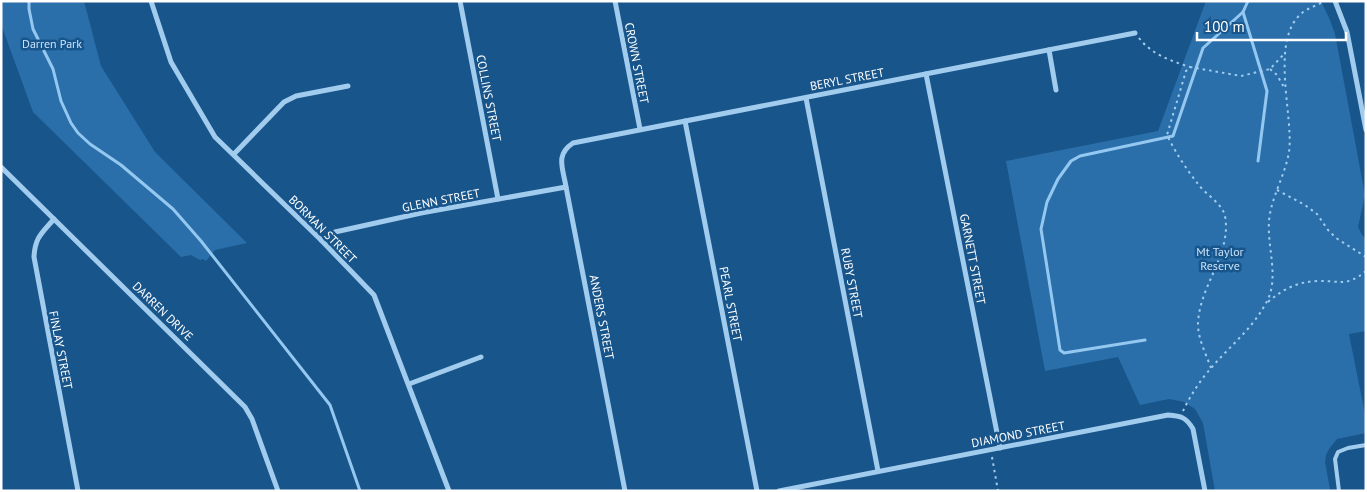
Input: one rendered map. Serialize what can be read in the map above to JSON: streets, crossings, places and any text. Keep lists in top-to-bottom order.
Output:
{
  "streets": {
    "street": [
      "CROWN STREET",
      "BERYL STREET",
      "COLLINS STREET",
      "GLENN STREET",
      "BORMAN STREET",
      "GARNETT STREET",
      "RUBY STREET",
      "PEARL STREET",
      "DARREN DRIVE",
      "ANDERS STREET",
      "FINLAY STREET",
      "DIAMOND STREET"
    ]
  },
  "crossings": [
    ["CROWN STREET", "BERYL STREET"],
    ["BERYL STREET", "GARNETT STREET"],
    ["BERYL STREET", "RUBY STREET"],
    ["BERYL STREET", "PEARL STREET"],
    ["BERYL STREET", "ANDERS STREET"],
    ["COLLINS STREET", "GLENN STREET"],
    ["GLENN STREET", "BORMAN STREET"],
    ["GLENN STREET", "ANDERS STREET"],
    ["GARNETT STREET", "DIAMOND STREET"],
    ["RUBY STREET", "DIAMOND STREET"],
    ["DARREN DRIVE", "FINLAY STREET"]
  ],
  "parks": ["Darren Park", "Mt Taylor Reserve"],
  "scale_bar": "100 m"
}
